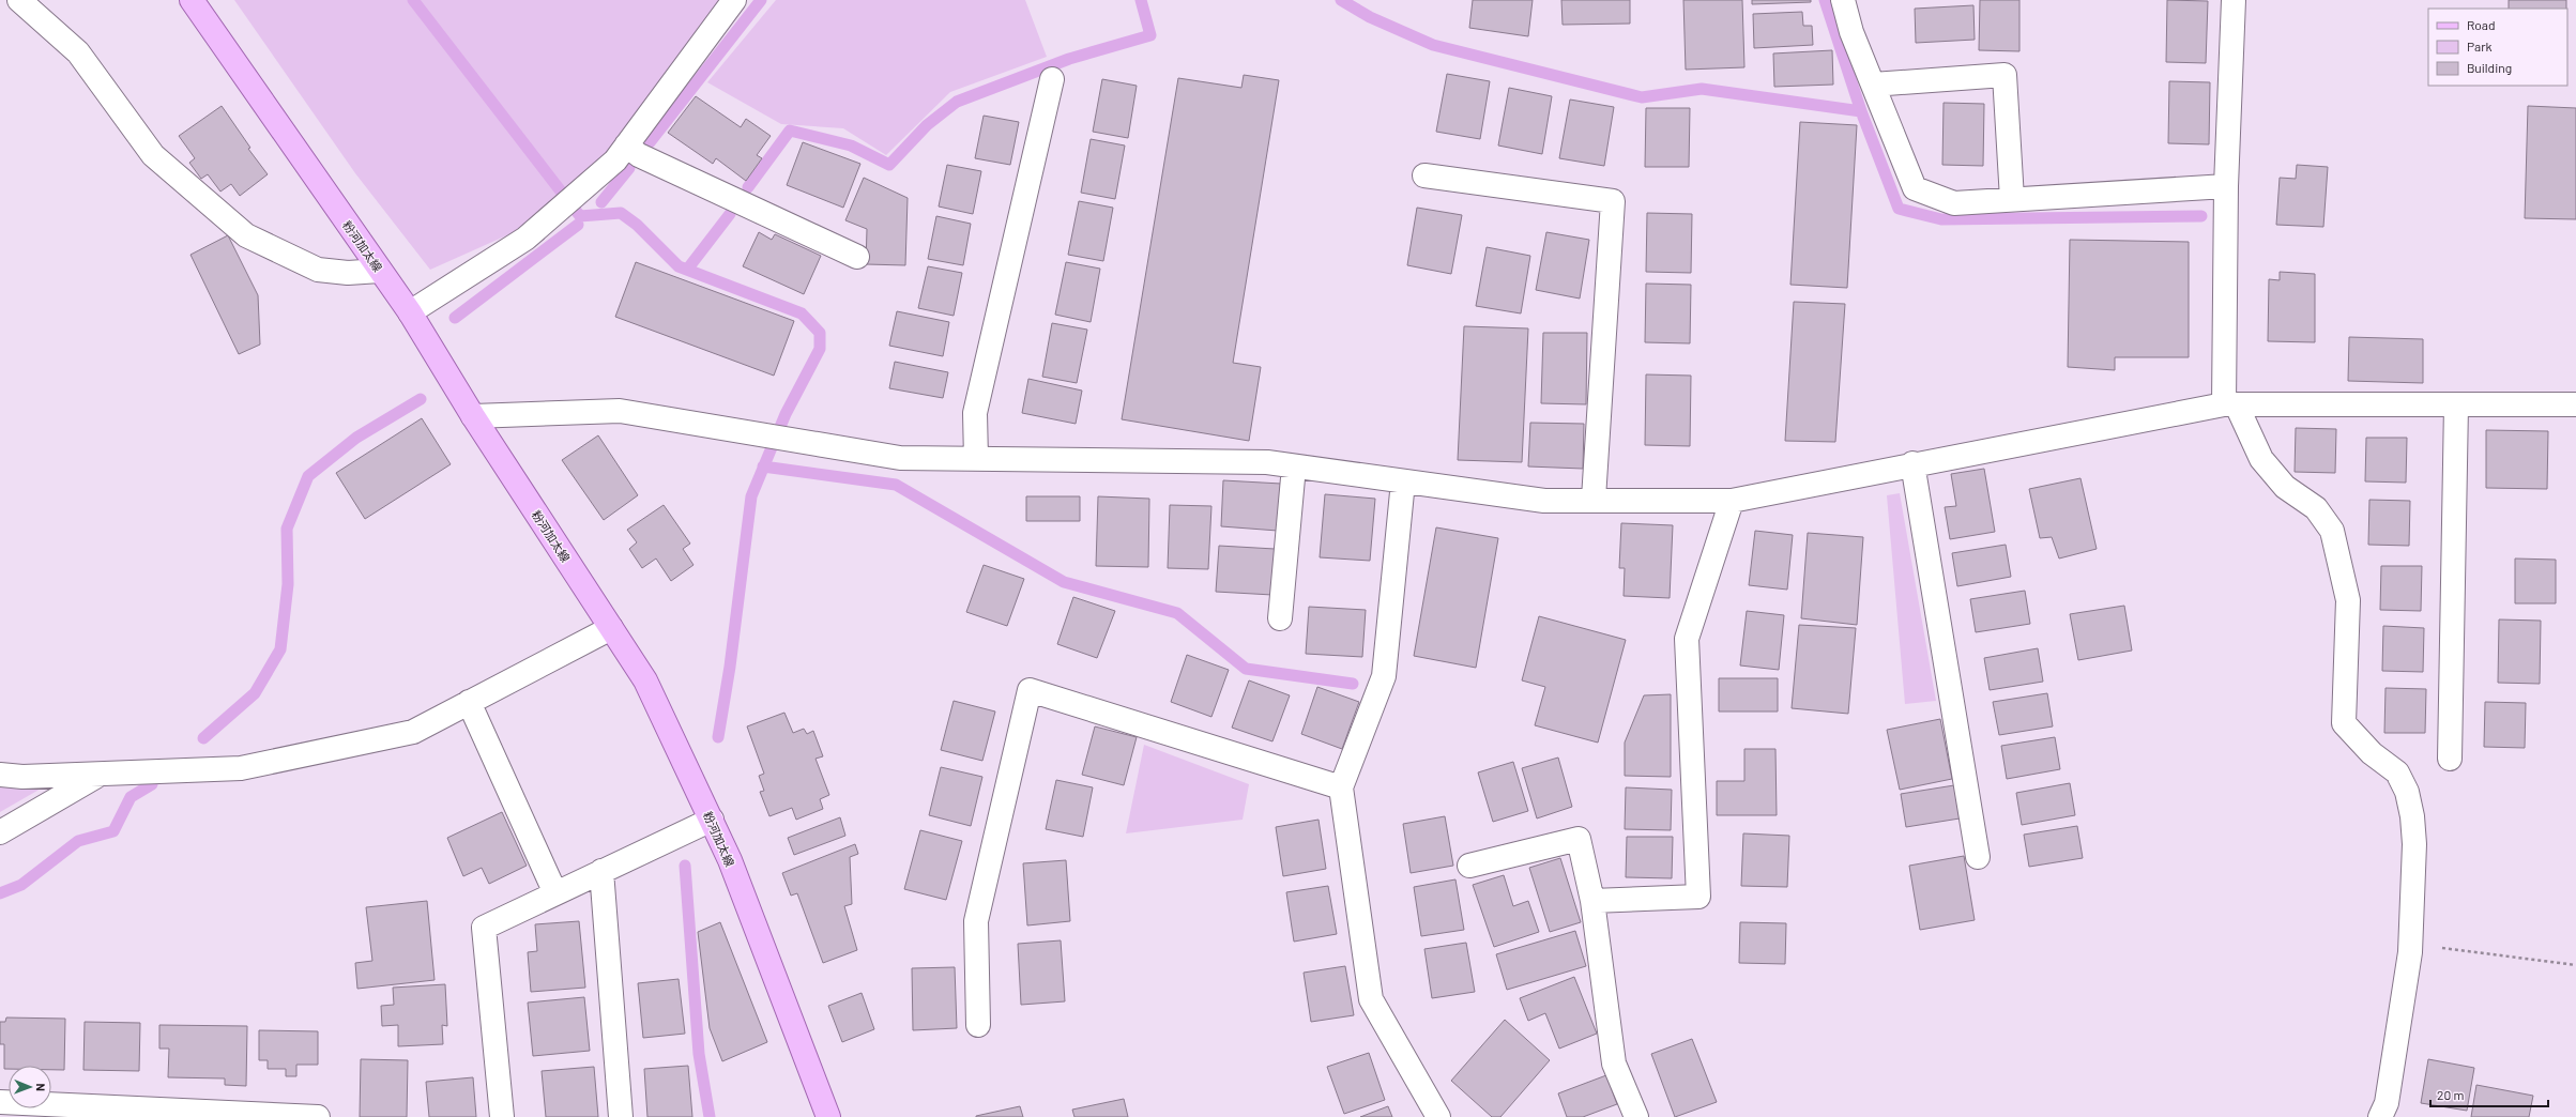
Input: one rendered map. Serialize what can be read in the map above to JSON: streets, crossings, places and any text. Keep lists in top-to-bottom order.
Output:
{
  "streets": {
    "main road": ["粉河加太線"]
  },
  "legend": ["Road", "Park", "Building"],
  "scale_bar": "20 m",
  "north": "right"
}
